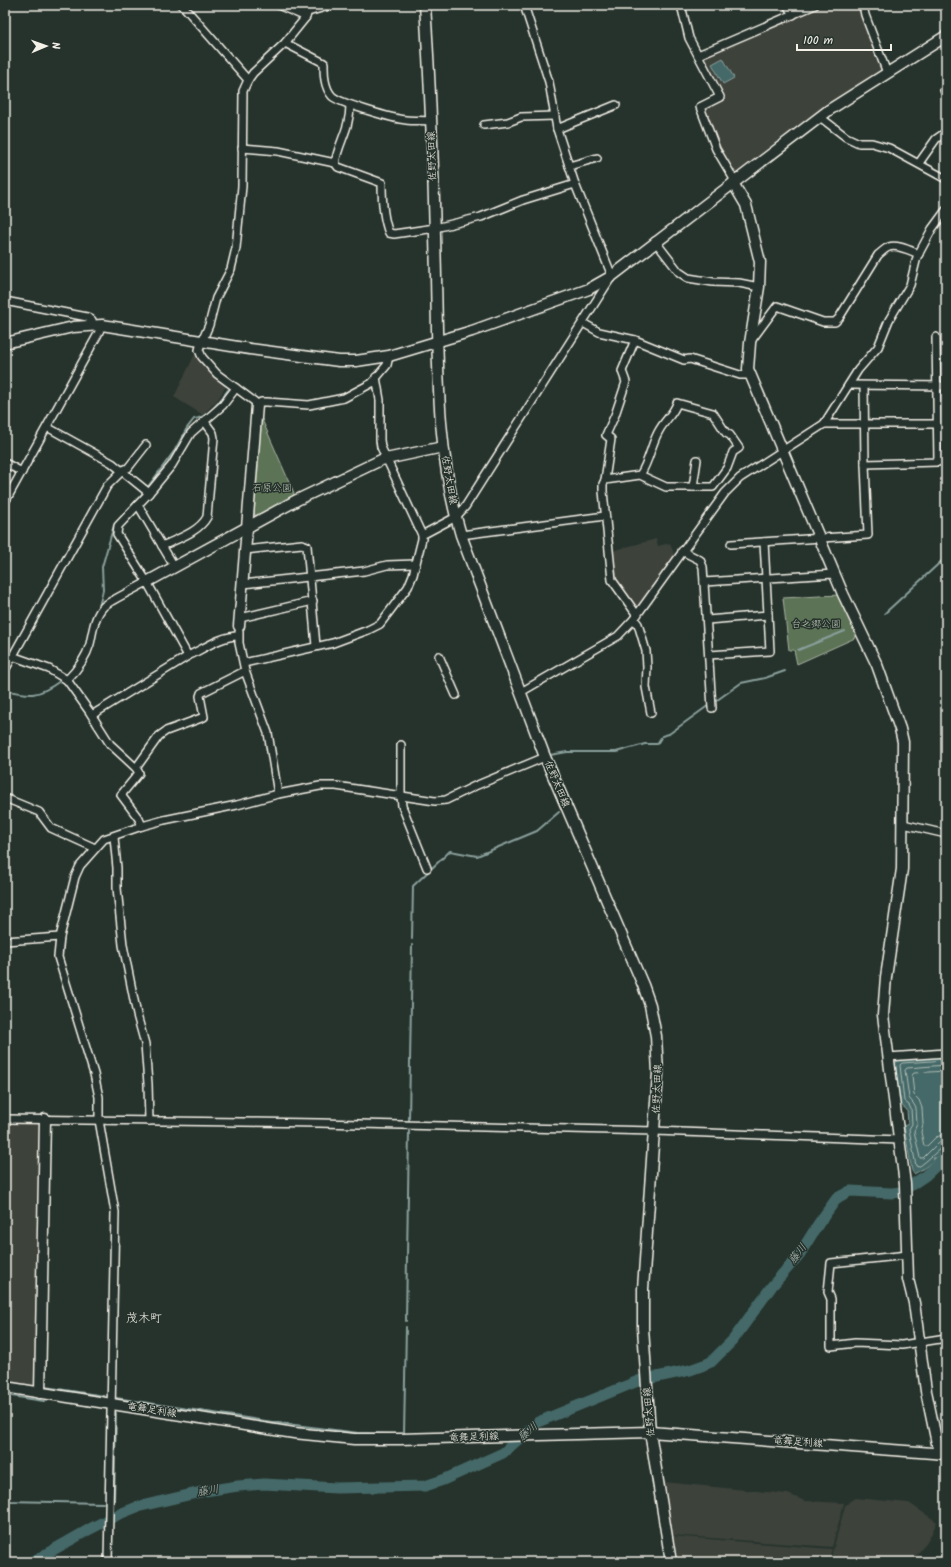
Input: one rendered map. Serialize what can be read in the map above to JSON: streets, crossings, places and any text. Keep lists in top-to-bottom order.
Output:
{
  "streets": {
    "street": ["佐野太田線", "竜舞足利線"]
  },
  "crossings": [
    ["佐野太田線", "竜舞足利線"]
  ],
  "districts": ["茂木町"],
  "water": ["藤川"],
  "parks": ["石原公園", "台之郷公園"],
  "scale_bar": "100 m",
  "north": "right"
}
